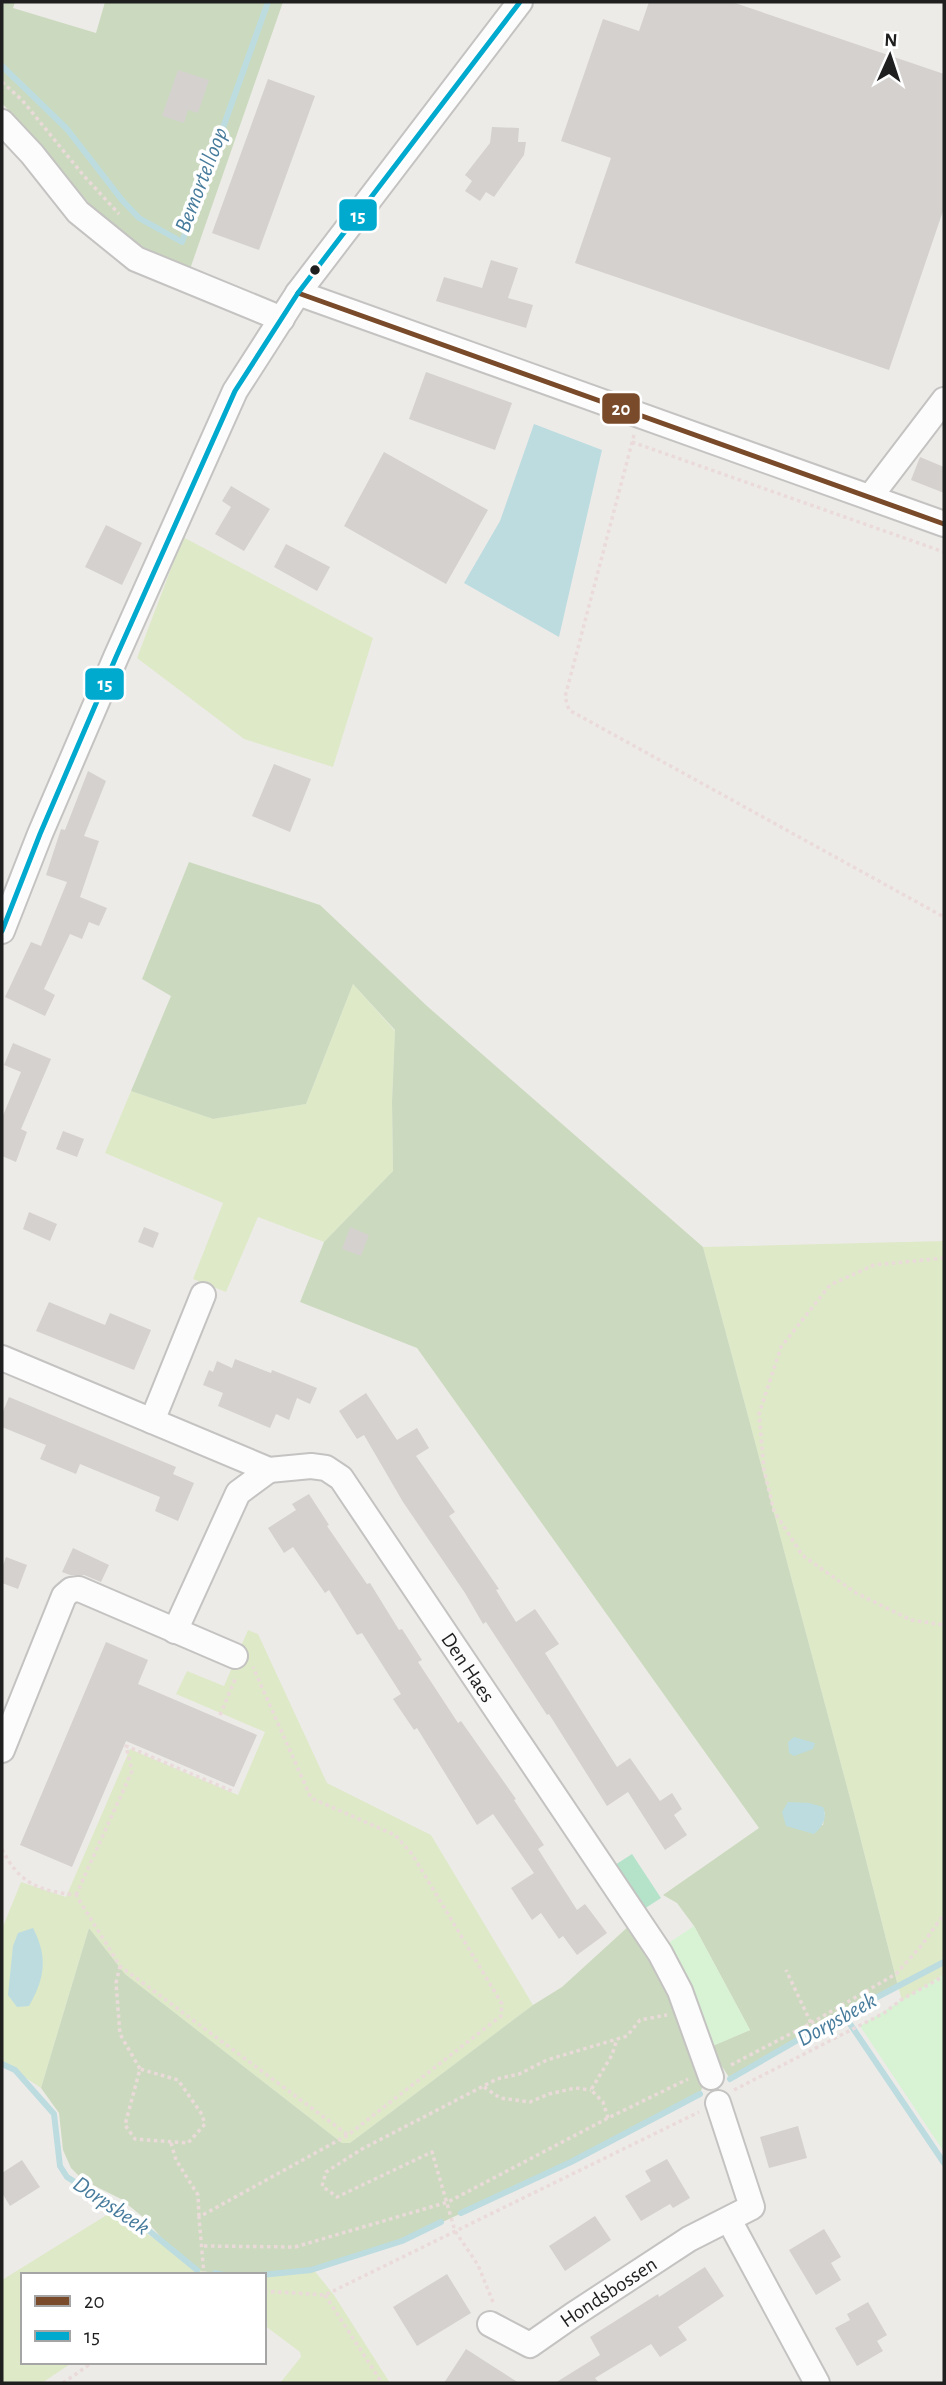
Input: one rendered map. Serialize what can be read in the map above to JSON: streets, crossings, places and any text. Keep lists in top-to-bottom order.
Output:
{
  "streets": {
    "street": ["Den Haes", "Hondsbossen"]
  },
  "water": ["Bemortelloop", "Dorpsbeek"],
  "lines": ["transit line 15", "transit line 20"],
  "legend": ["20", "15"],
  "north": "top"
}
